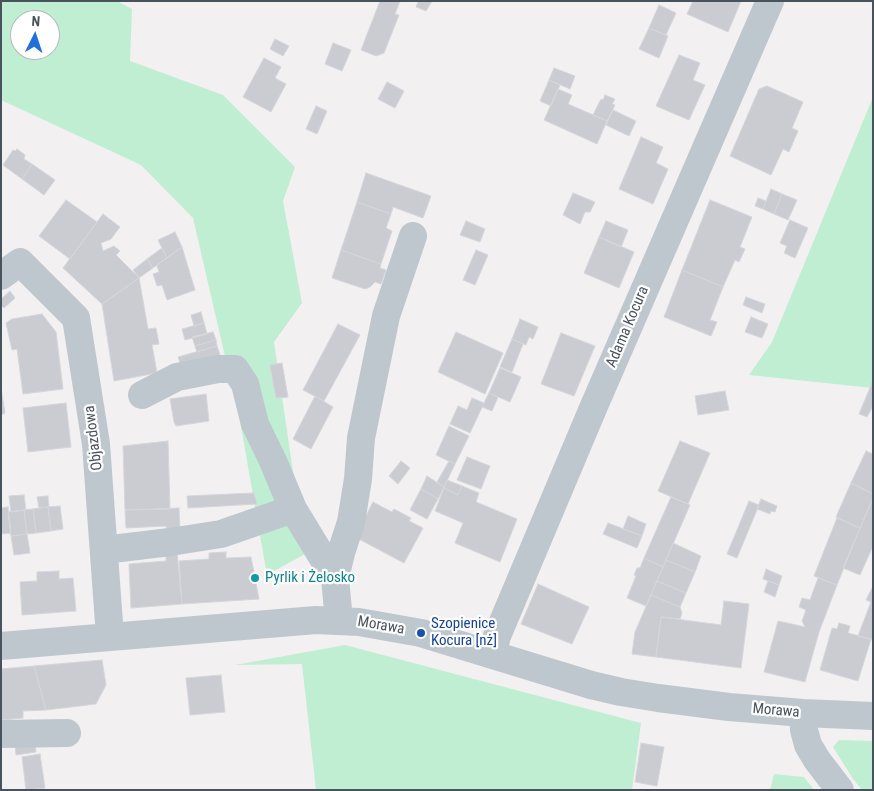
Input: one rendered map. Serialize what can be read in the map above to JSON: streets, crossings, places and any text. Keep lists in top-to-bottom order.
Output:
{
  "streets": {
    "street": ["Adama Kocura", "Objazdowa", "Morawa"]
  },
  "crossings": [
    ["Adama Kocura", "Morawa"],
    ["Objazdowa", "Morawa"]
  ],
  "places": ["Pyrlik i Żelosko", "Szopienice Kocura [nż]"],
  "north": "top"
}
